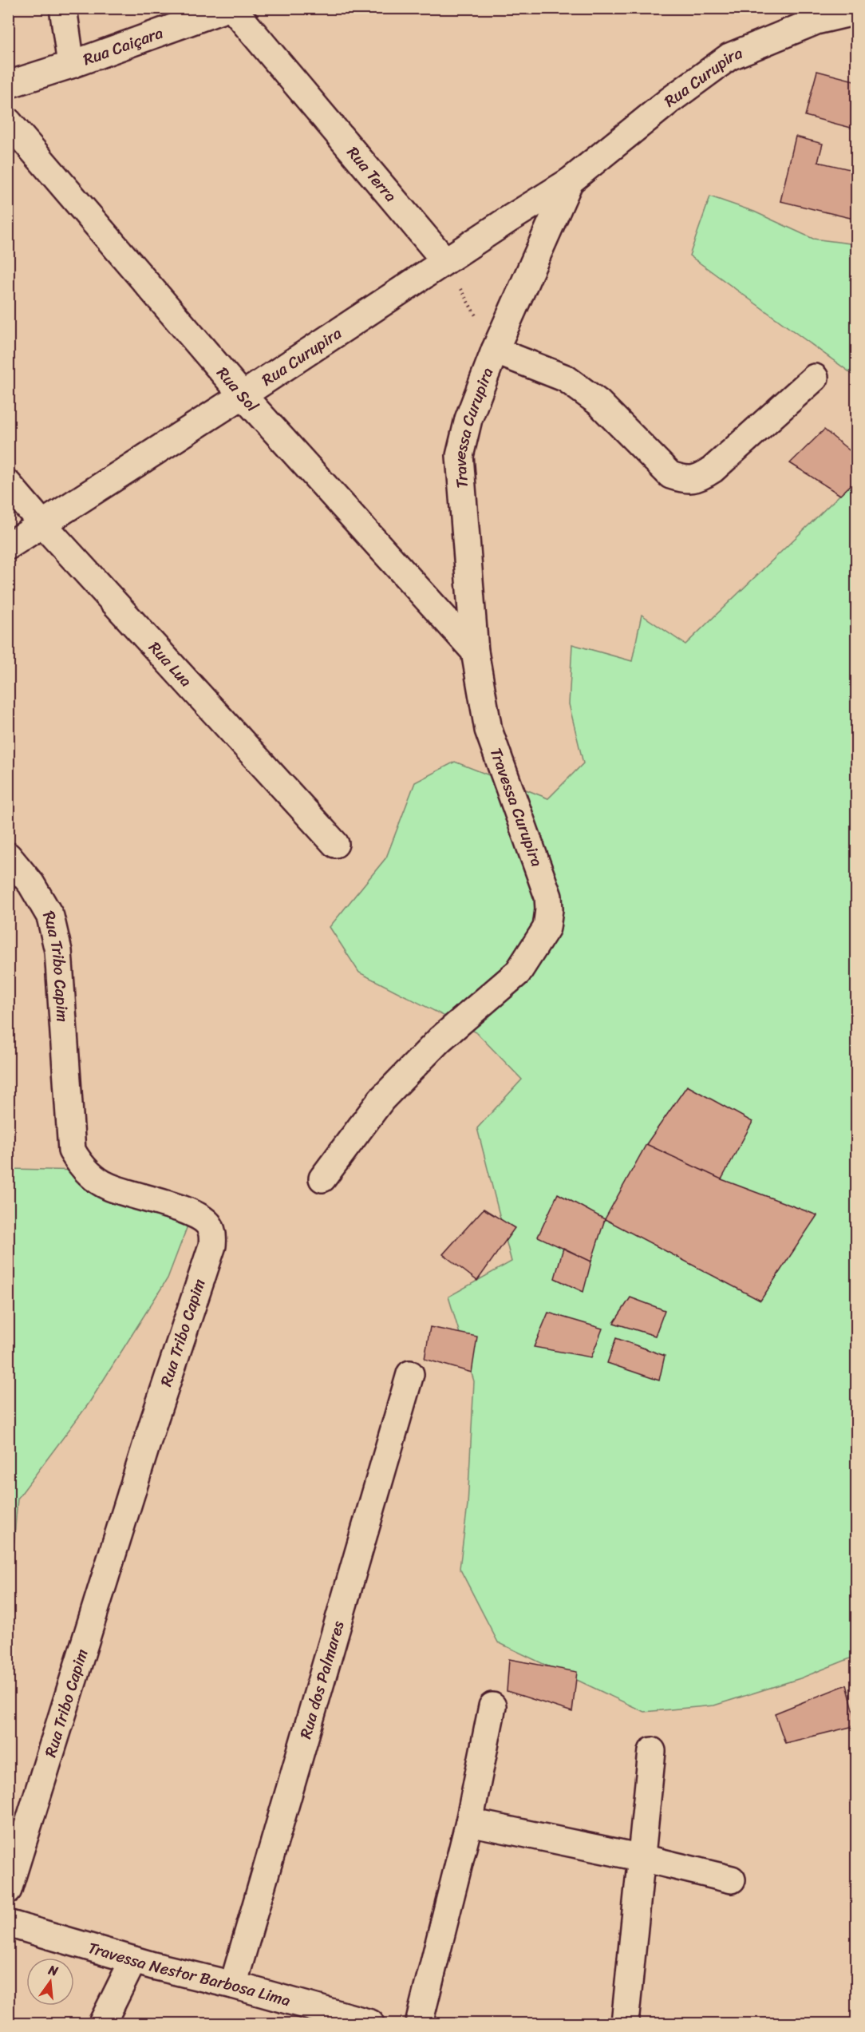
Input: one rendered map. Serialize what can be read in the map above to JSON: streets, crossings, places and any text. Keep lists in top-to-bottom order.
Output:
{
  "streets": {
    "street": [
      "Rua Caiçara",
      "Rua Curupira",
      "Rua Terra",
      "Rua Sol",
      "Travessa Curupira",
      "Rua Lua",
      "Rua Tribo Capim",
      "Rua dos Palmares",
      "Travessa Nestor Barbosa Lima"
    ]
  },
  "crossings": [
    ["Rua Curupira", "Rua Terra"],
    ["Rua Curupira", "Rua Sol"],
    ["Rua Curupira", "Travessa Curupira"],
    ["Rua Curupira", "Rua Lua"],
    ["Rua Sol", "Travessa Curupira"],
    ["Rua dos Palmares", "Travessa Nestor Barbosa Lima"]
  ],
  "north": "top"
}
